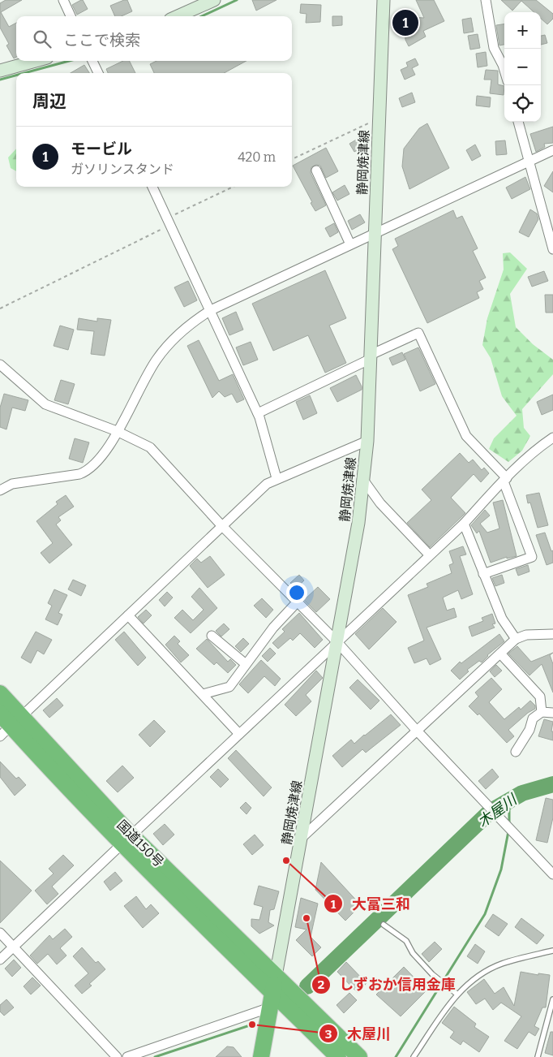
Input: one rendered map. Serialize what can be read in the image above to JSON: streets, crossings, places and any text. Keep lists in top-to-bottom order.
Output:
{
  "streets": {
    "highway": ["国道150号"],
    "main road": ["静岡焼津線"]
  },
  "crossings": [
    ["静岡焼津線", "国道150号"]
  ],
  "water": ["木屋川"],
  "places": ["大富三和", "しずおか信用金庫", "木屋川"],
  "page": {
    "pins": "1",
    "map_buttons": ["+", "−"],
    "search": "ここで検索",
    "heading": "周辺",
    "list": [
      {
        "mark": "1",
        "name": "モービル",
        "note": "ガソリンスタンド",
        "value": "420 m"
      }
    ]
  }
}
